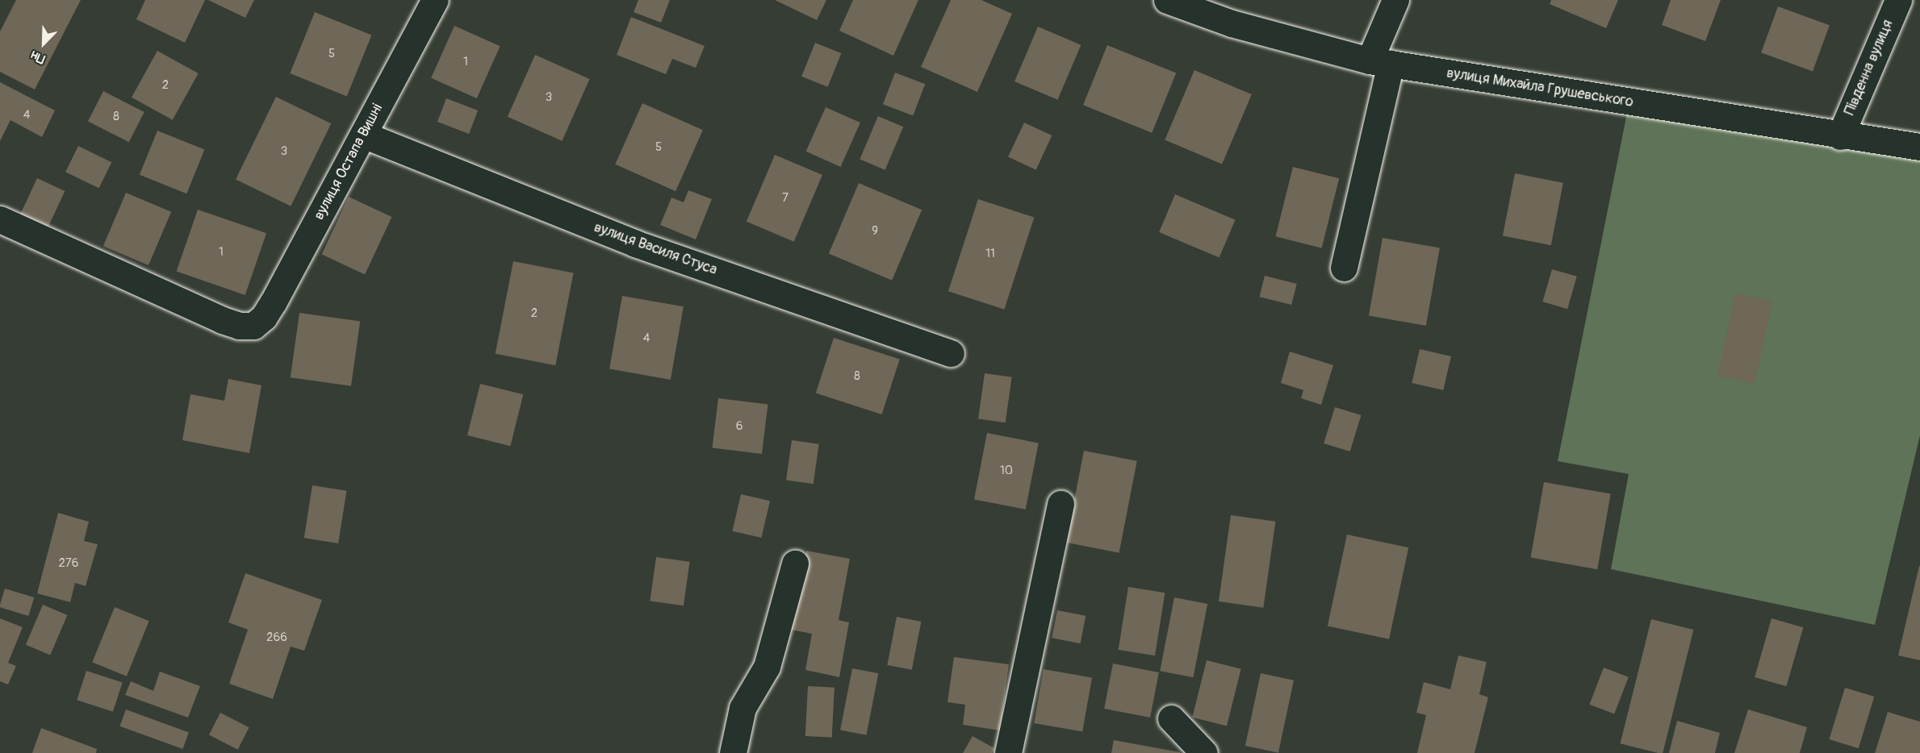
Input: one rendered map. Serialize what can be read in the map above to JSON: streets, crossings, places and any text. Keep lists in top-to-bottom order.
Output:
{
  "streets": {
    "street": [
      "Південна вулиця",
      "вулиця Михайла Грушевського",
      "вулиця Остапа Вишні",
      "вулиця Василя Стуса"
    ]
  },
  "crossings": [
    ["Південна вулиця", "вулиця Михайла Грушевського"],
    ["вулиця Остапа Вишні", "вулиця Василя Стуса"]
  ],
  "house_numbers": [
    "5",
    "1",
    "2",
    "3",
    "4",
    "8",
    "5",
    "3",
    "7",
    "9",
    "1",
    "11",
    "2",
    "4",
    "8",
    "6",
    "10",
    "276",
    "266"
  ],
  "north": "bottom left"
}
